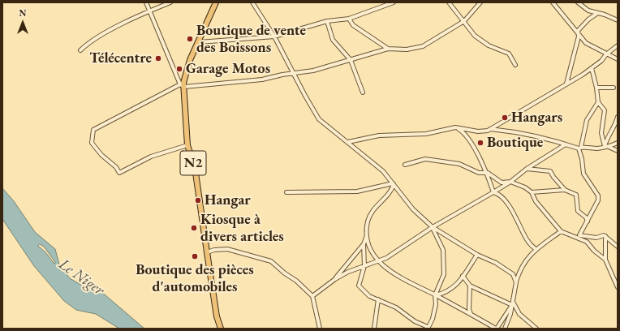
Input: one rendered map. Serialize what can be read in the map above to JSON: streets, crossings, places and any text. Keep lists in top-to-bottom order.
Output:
{
  "streets": {
    "highway": ["N2"]
  },
  "water": ["Le Niger"],
  "places": [
    "Boutique de vente des Boissons",
    "Télécentre",
    "Garage Motos",
    "Hangars",
    "Boutique",
    "Hangar",
    "Kiosque à divers articles",
    "Boutique des pièces d'automobiles"
  ],
  "north": "top"
}
